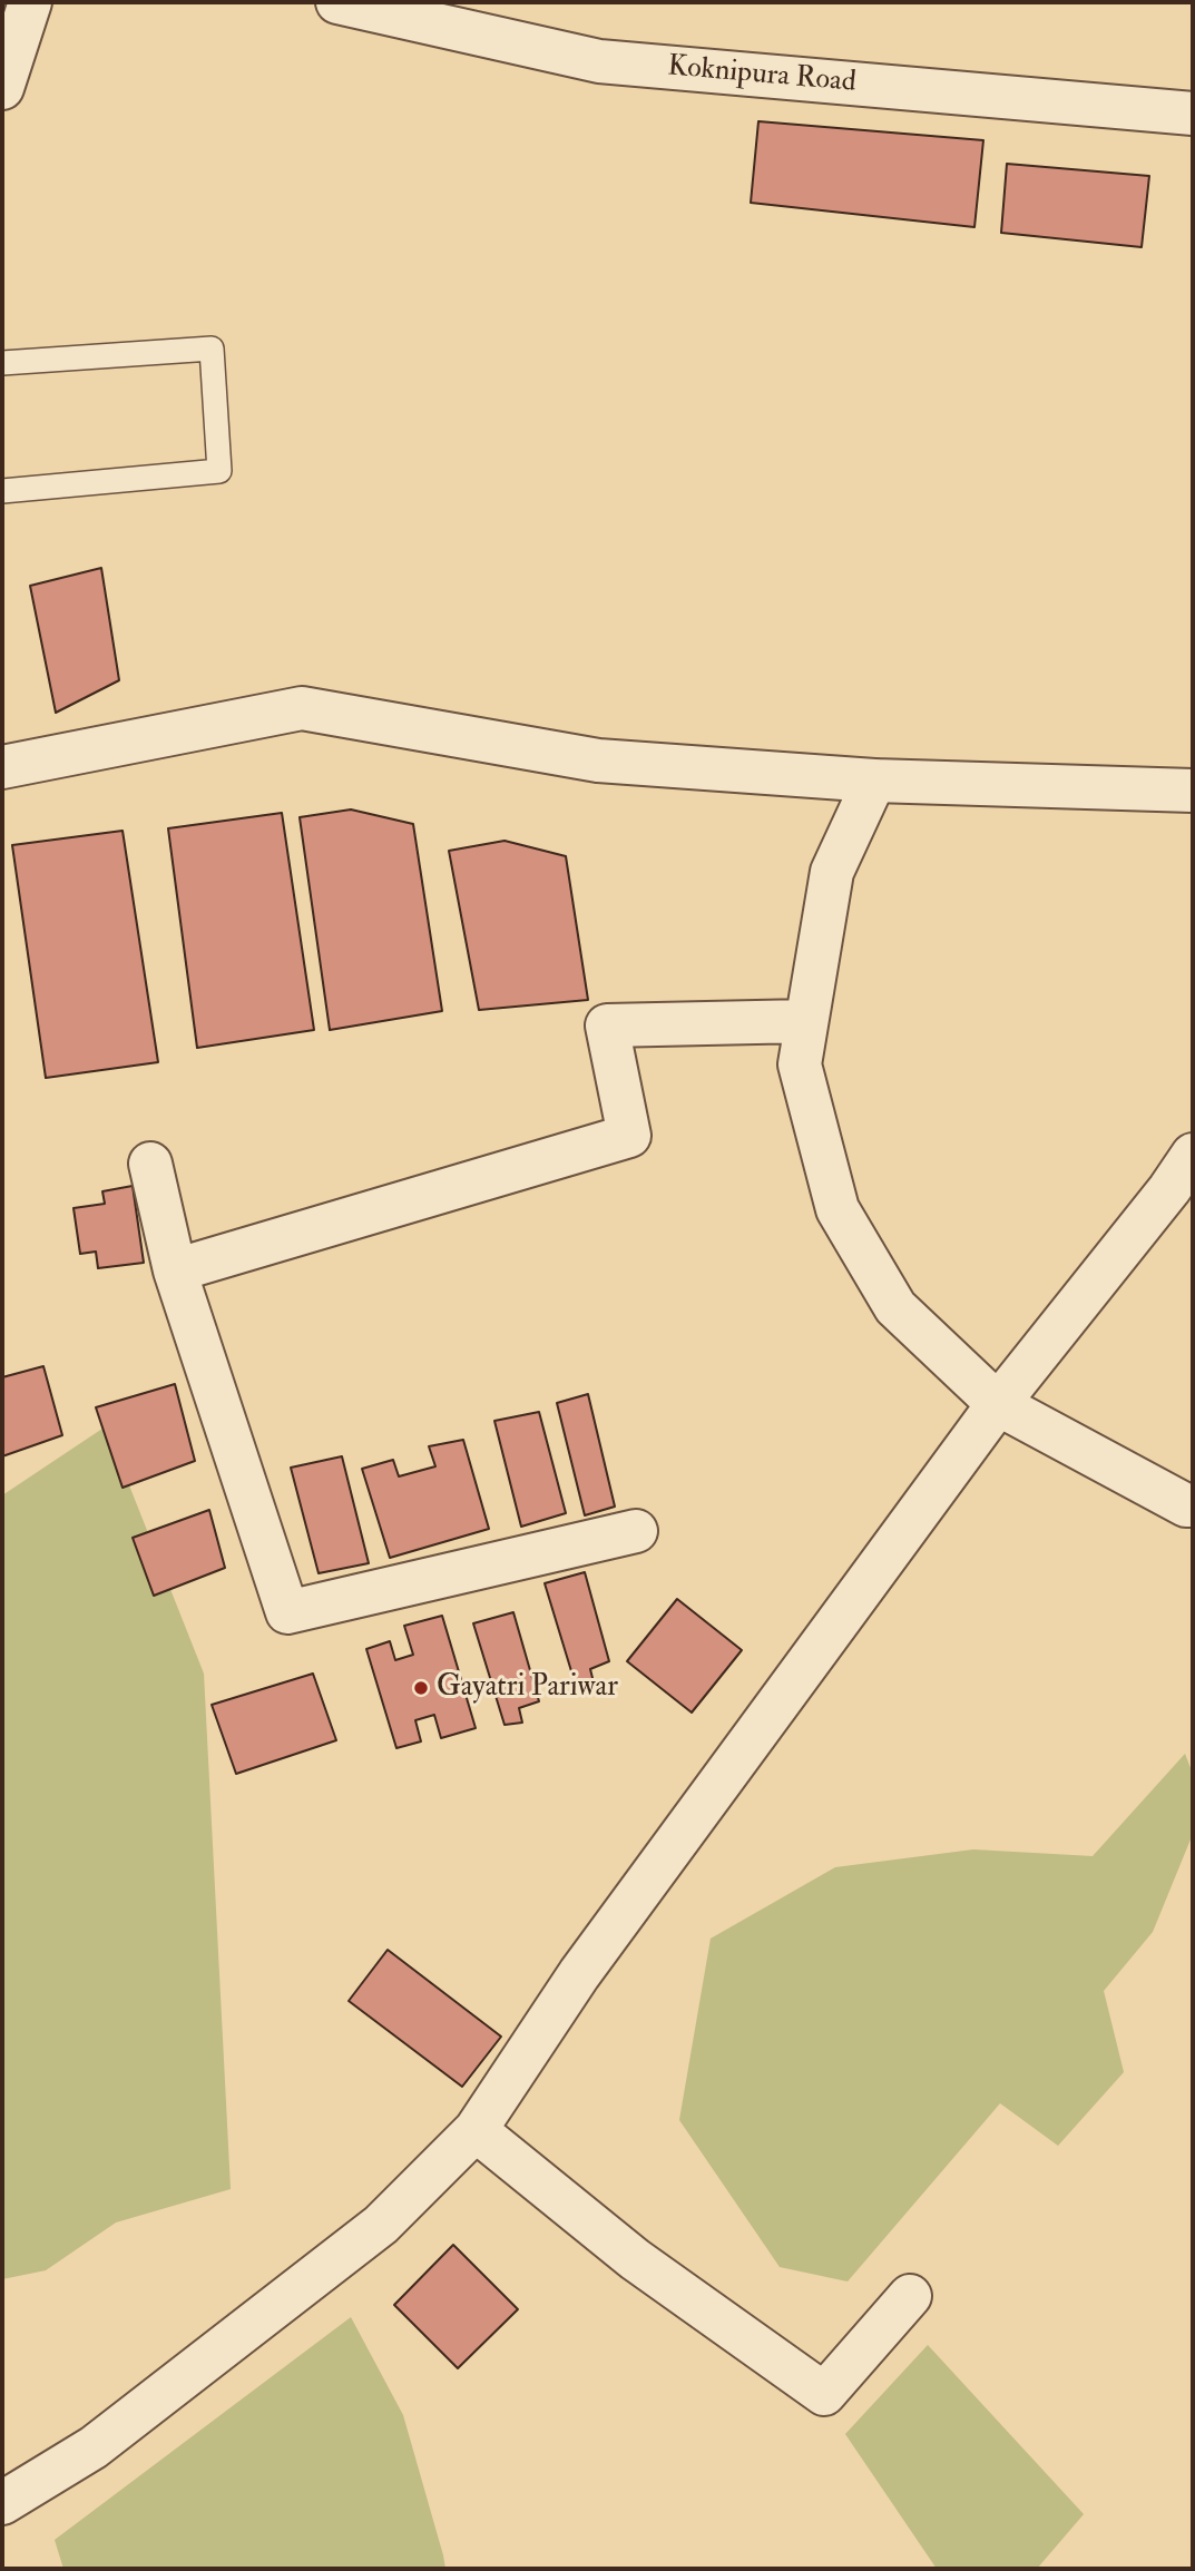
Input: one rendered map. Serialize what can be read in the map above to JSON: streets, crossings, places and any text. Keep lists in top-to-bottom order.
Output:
{
  "streets": {
    "street": ["Koknipura Road"]
  },
  "places": ["Gayatri Pariwar"]
}
